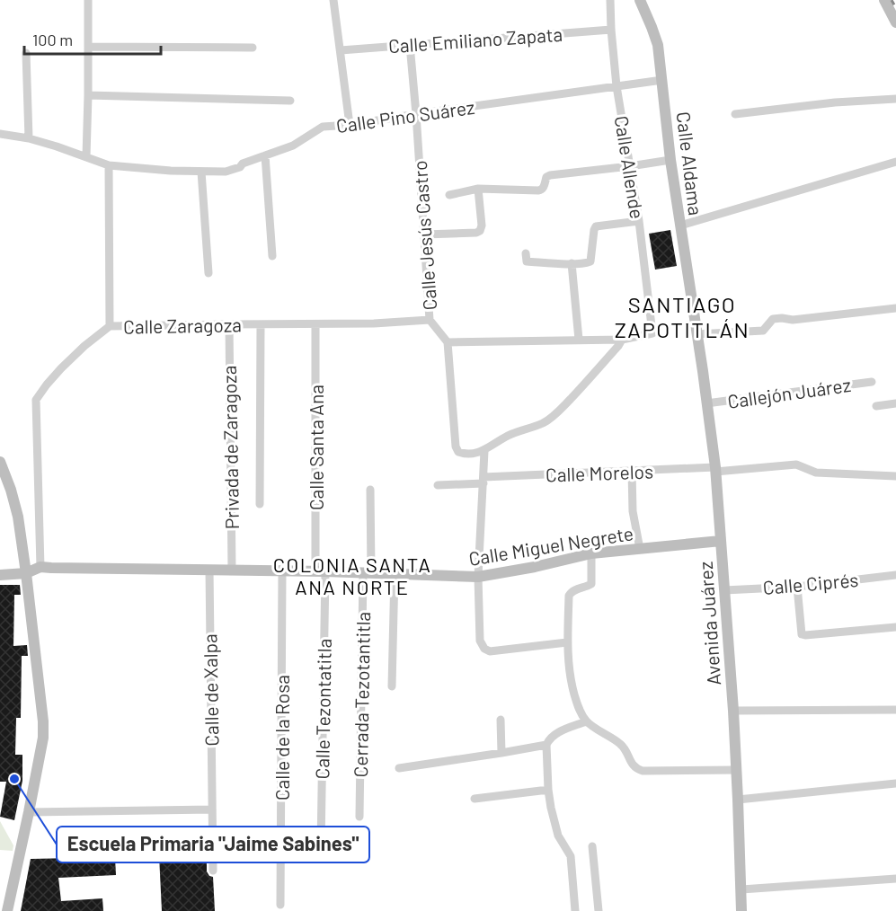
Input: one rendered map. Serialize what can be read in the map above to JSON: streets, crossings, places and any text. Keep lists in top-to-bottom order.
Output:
{
  "streets": {
    "street": [
      "Calle Emiliano Zapata",
      "Calle Pino Suárez",
      "Calle Aldama",
      "Calle Allende",
      "Calle Jesús Castro",
      "Calle Zaragoza",
      "Callejón Juárez",
      "Privada de Zaragoza",
      "Calle Santa Ana",
      "Calle Morelos",
      "Calle Miguel Negrete",
      "Calle Ciprés",
      "Avenida Juárez",
      "Calle de Xalpa",
      "Cerrada Tezotantitla",
      "Calle Tezontatitla",
      "Calle de la Rosa"
    ]
  },
  "crossings": [
    ["Calle Emiliano Zapata", "Calle Allende"],
    ["Calle Emiliano Zapata", "Calle Jesús Castro"],
    ["Calle Pino Suárez", "Calle Aldama"],
    ["Calle Pino Suárez", "Calle Allende"],
    ["Calle Pino Suárez", "Calle Jesús Castro"],
    ["Calle Aldama", "Avenida Juárez"],
    ["Calle Jesús Castro", "Calle Zaragoza"],
    ["Calle Zaragoza", "Privada de Zaragoza"],
    ["Calle Zaragoza", "Calle Santa Ana"],
    ["Calle Zaragoza", "Calle Miguel Negrete"],
    ["Callejón Juárez", "Avenida Juárez"],
    ["Privada de Zaragoza", "Calle Miguel Negrete"],
    ["Calle Santa Ana", "Calle Miguel Negrete"],
    ["Calle Santa Ana", "Calle Tezontatitla"],
    ["Calle Morelos", "Avenida Juárez"],
    ["Calle Miguel Negrete", "Avenida Juárez"],
    ["Calle Miguel Negrete", "Calle de Xalpa"],
    ["Calle Miguel Negrete", "Cerrada Tezotantitla"],
    ["Calle Miguel Negrete", "Calle Tezontatitla"],
    ["Calle Miguel Negrete", "Calle de la Rosa"],
    ["Calle Ciprés", "Avenida Juárez"]
  ],
  "districts": ["SANTIAGO ZAPOTITLÁN", "COLONIA SANTA ANA NORTE"],
  "places": ["Escuela Primaria \"Jaime Sabines\""],
  "scale_bar": "100 m"
}
